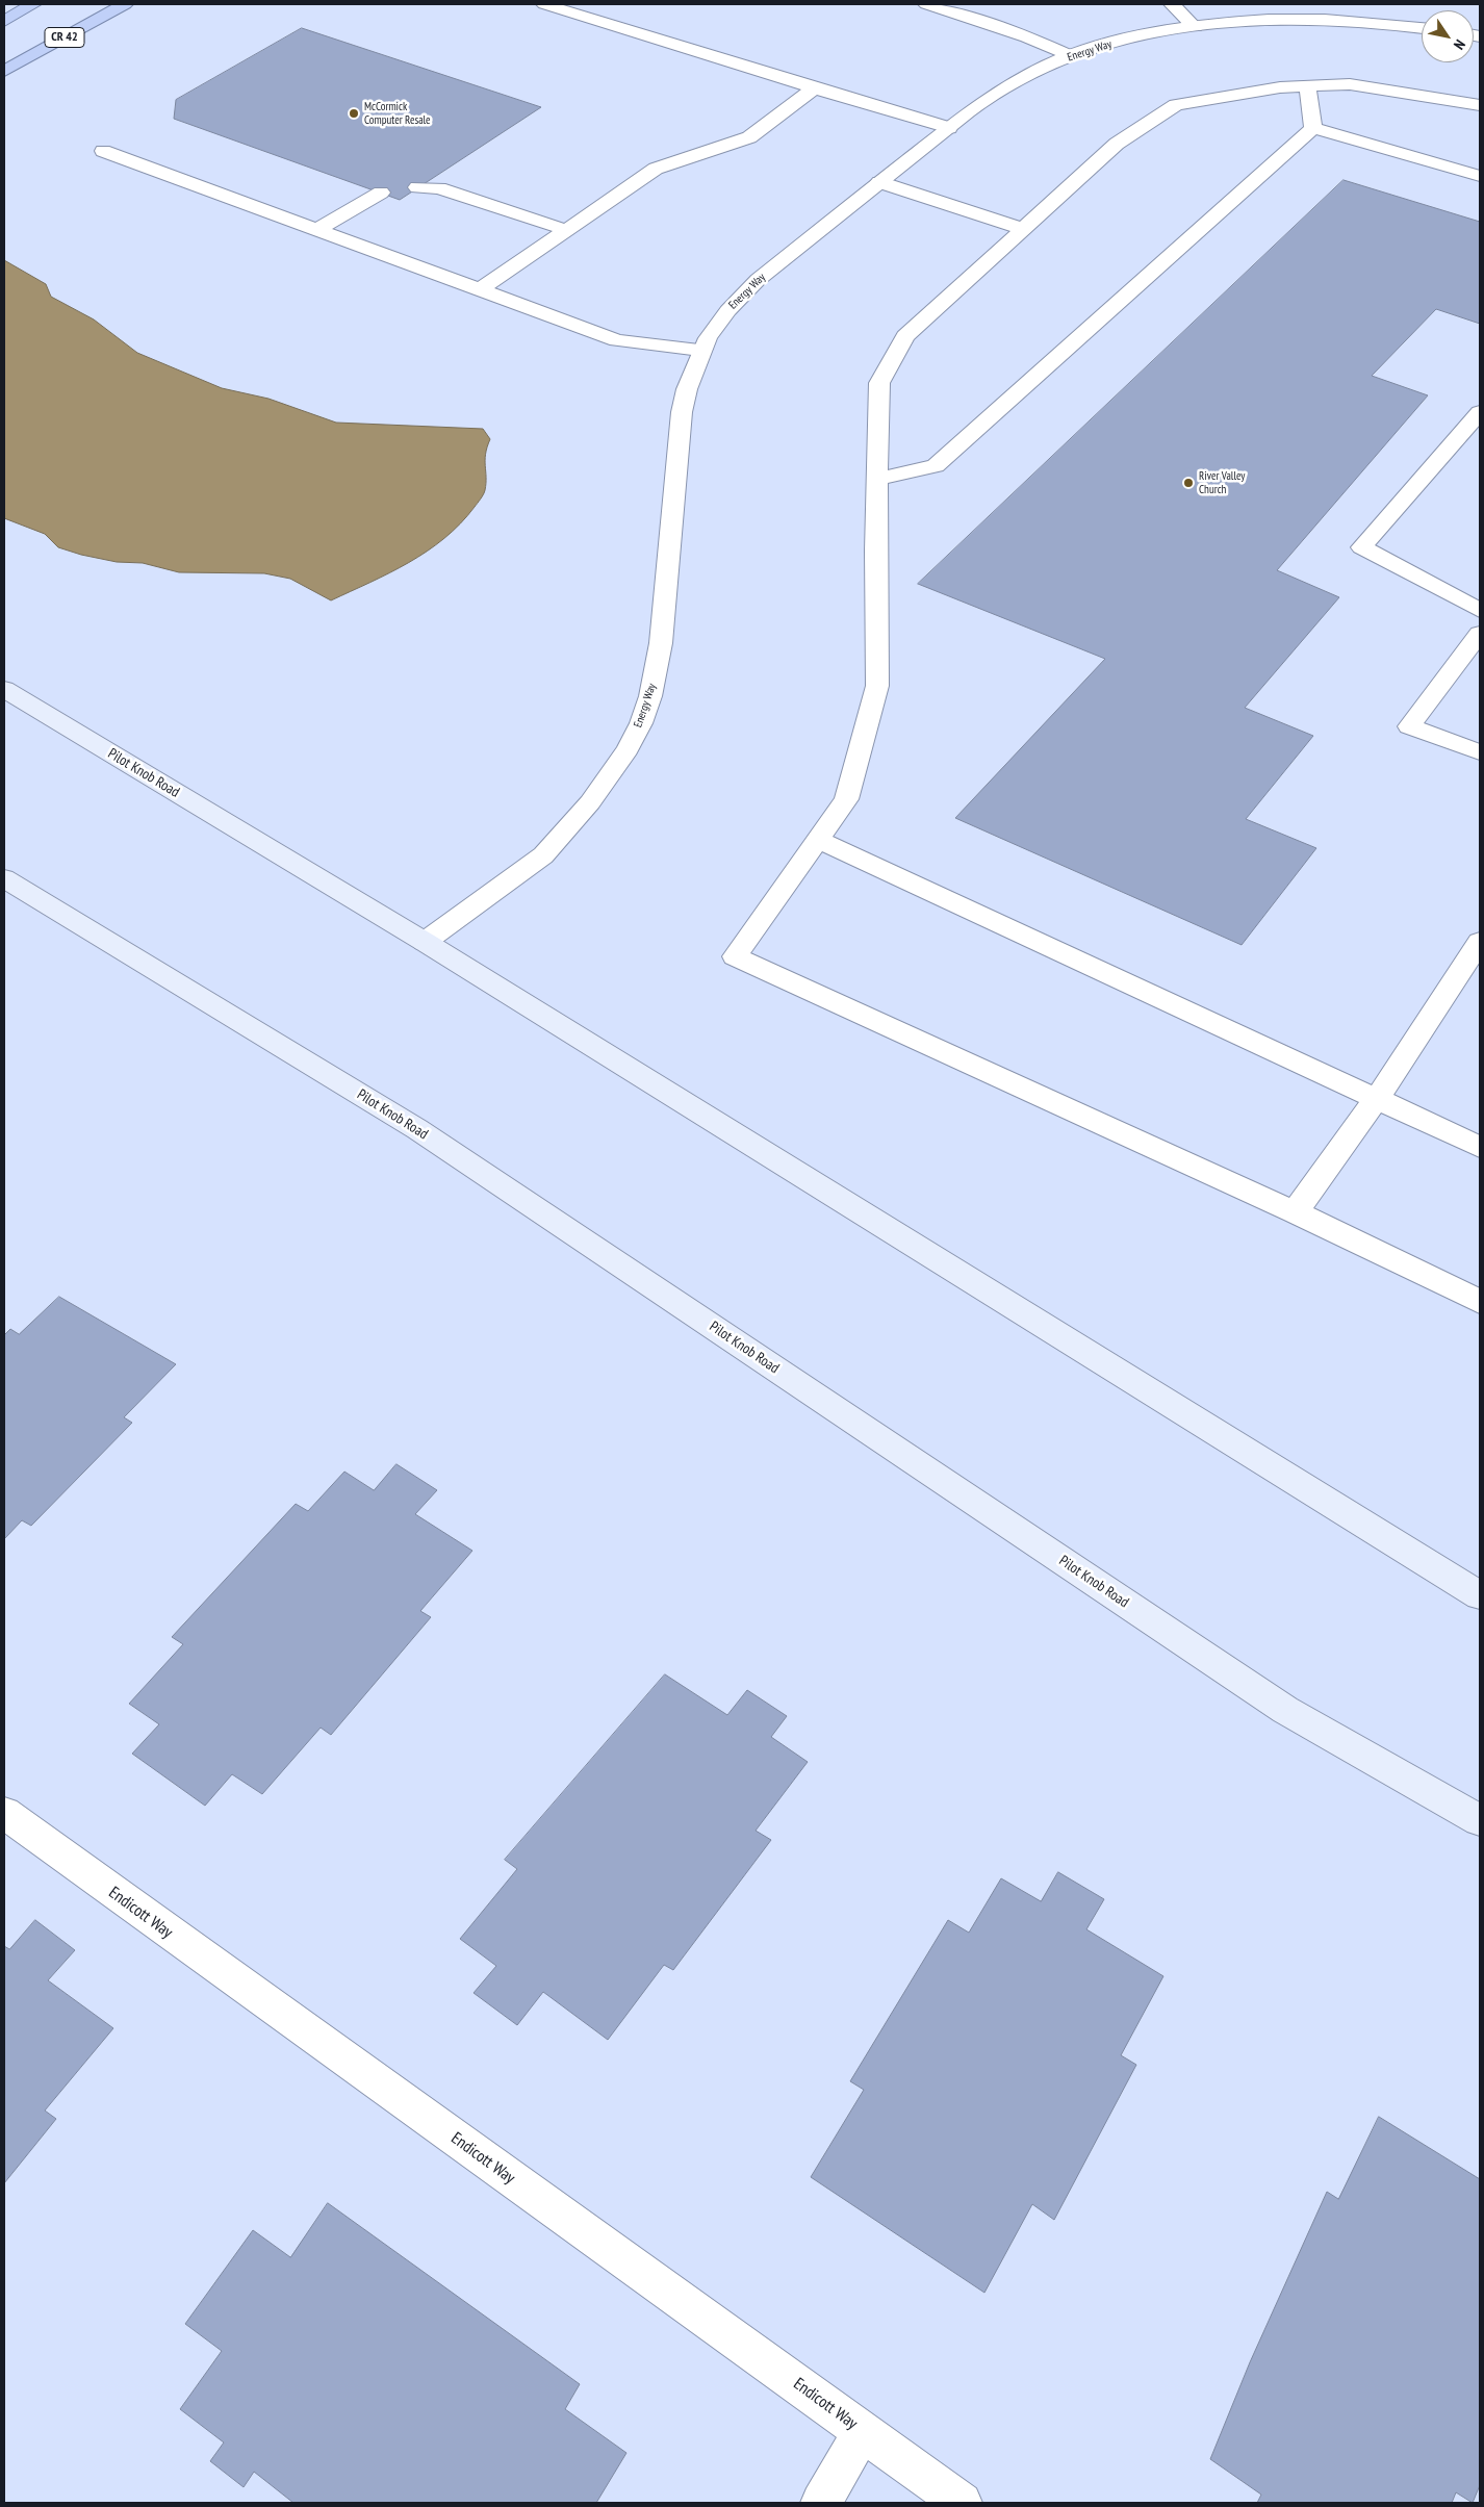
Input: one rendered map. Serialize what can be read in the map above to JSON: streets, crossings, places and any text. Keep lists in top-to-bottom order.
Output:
{
  "streets": {
    "highway": ["CR 42"],
    "main road": ["Pilot Knob Road"],
    "street": ["Energy Way", "Endicott Way"]
  },
  "crossings": [
    ["Energy Way", "Pilot Knob Road"]
  ],
  "places": ["McCormick Computer Resale", "River Valley Church"],
  "north": "bottom right"
}
